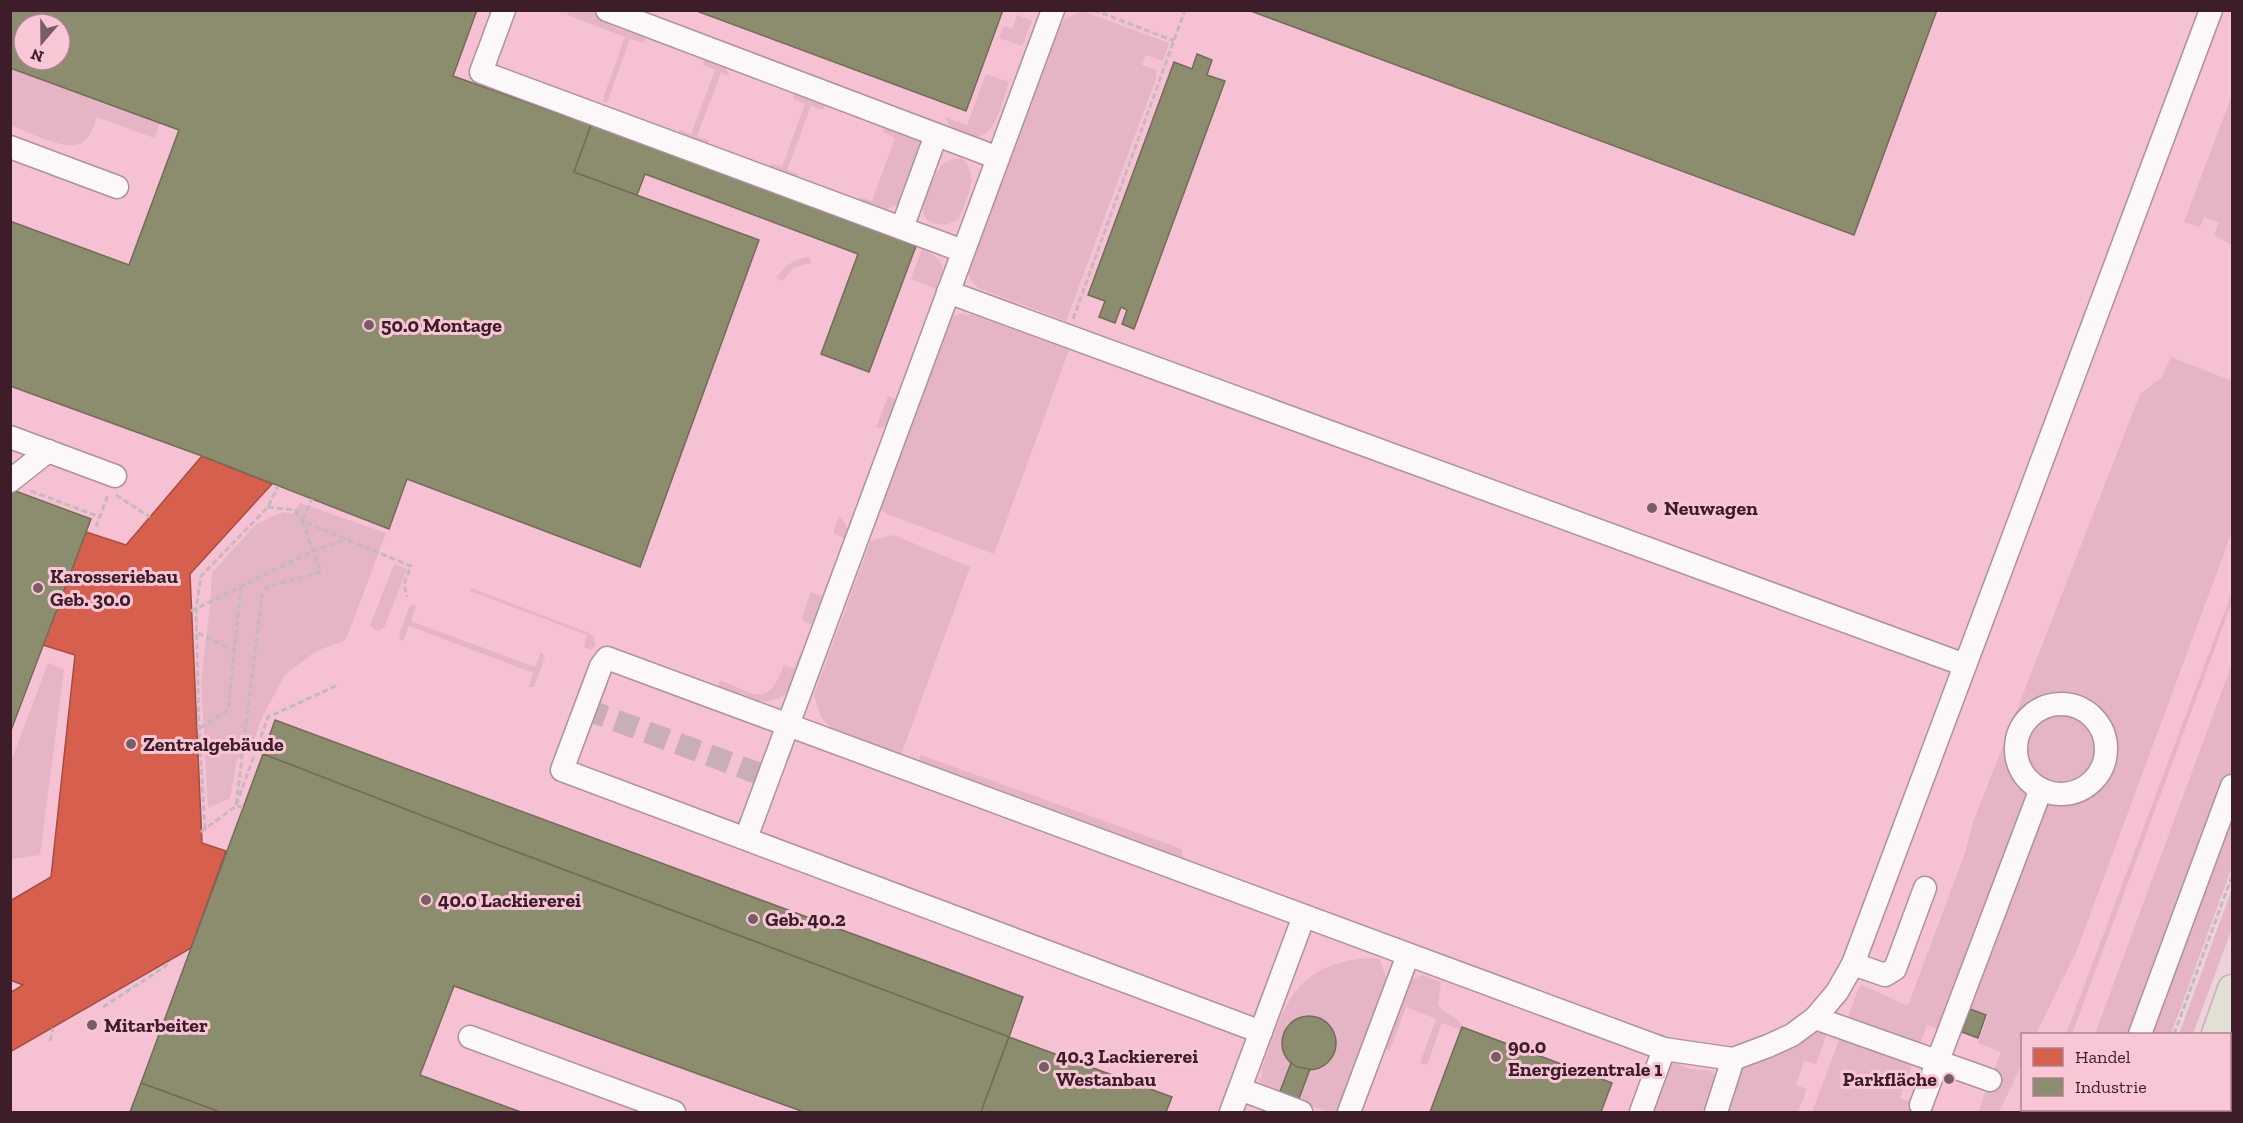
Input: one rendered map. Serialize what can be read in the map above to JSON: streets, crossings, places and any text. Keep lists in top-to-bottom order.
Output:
{
  "places": [
    "50.0 Montage",
    "Neuwagen",
    "Karosseriebau Geb. 30.0",
    "Zentralgebäude",
    "40.0 Lackiererei",
    "Geb. 40.2",
    "Mitarbeiter",
    "90.0 Energiezentrale 1",
    "40.3 Lackiererei Westanbau",
    "Parkfläche"
  ],
  "legend": ["Handel", "Industrie"],
  "north": "bottom"
}
